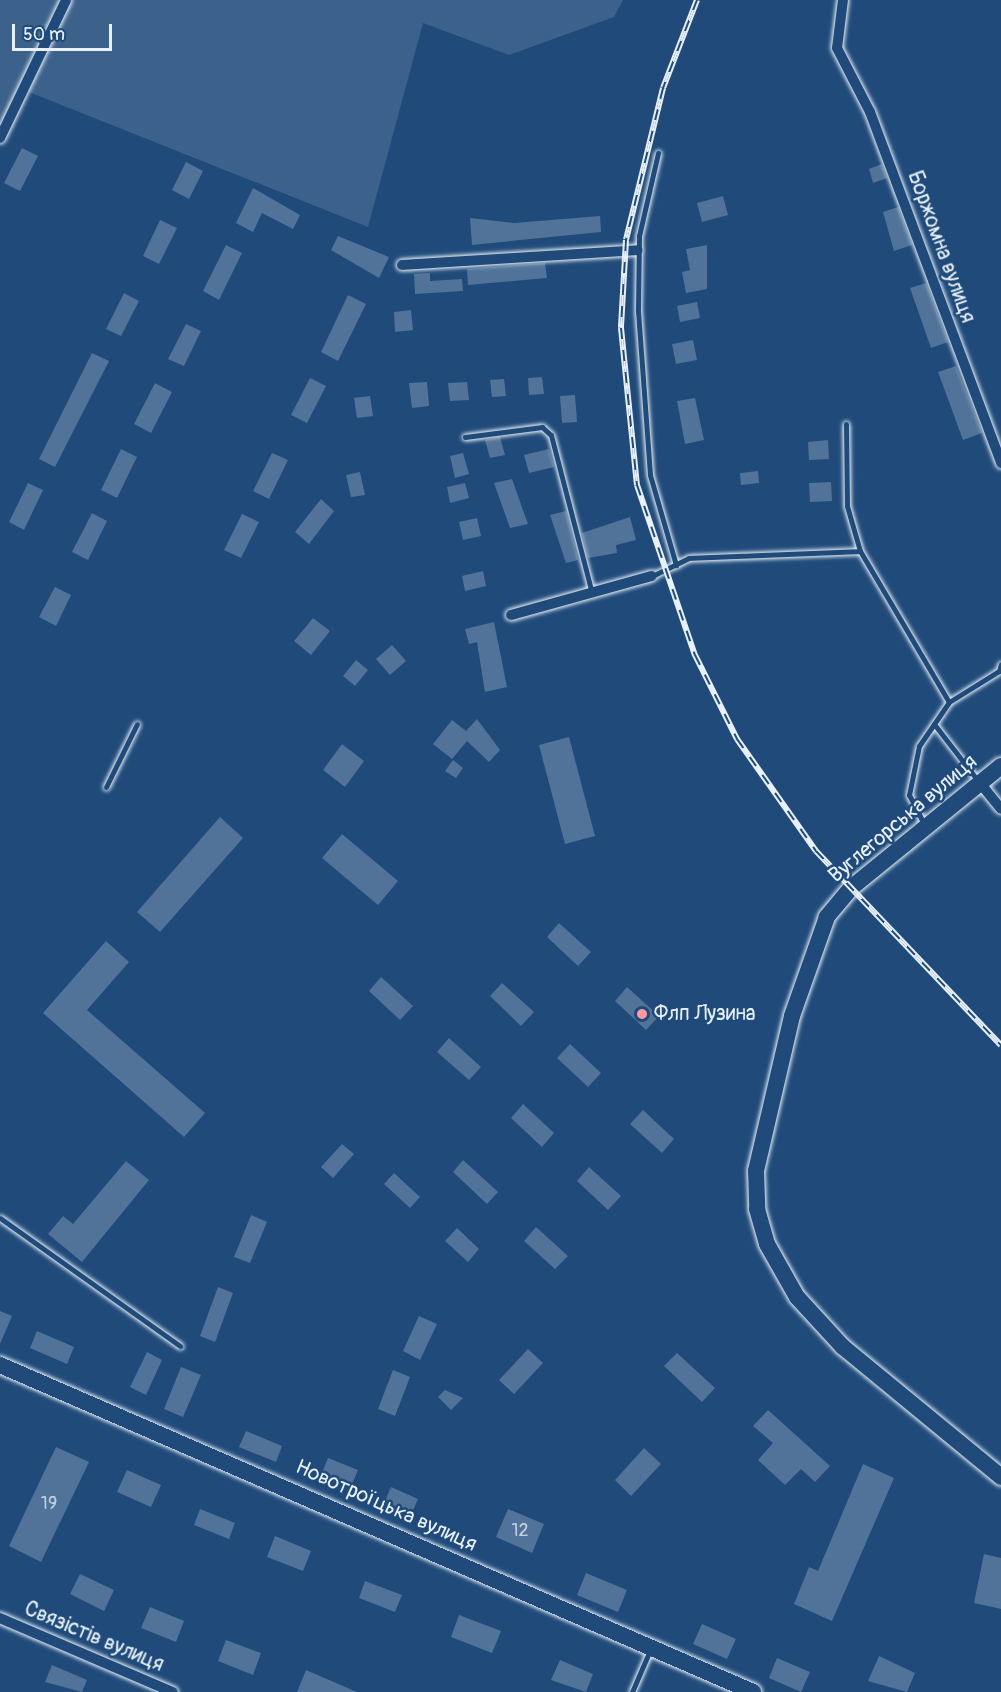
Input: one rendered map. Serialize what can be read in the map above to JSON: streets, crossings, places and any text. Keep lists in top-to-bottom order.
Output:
{
  "streets": {
    "main road": ["Вуглегорська вулиця", "Новотроїцька вулиця"],
    "street": ["Боржомна вулиця", "Связістів вулиця"]
  },
  "places": ["Флп Лузина"],
  "house_numbers": ["19", "12"],
  "scale_bar": "50 m"
}
